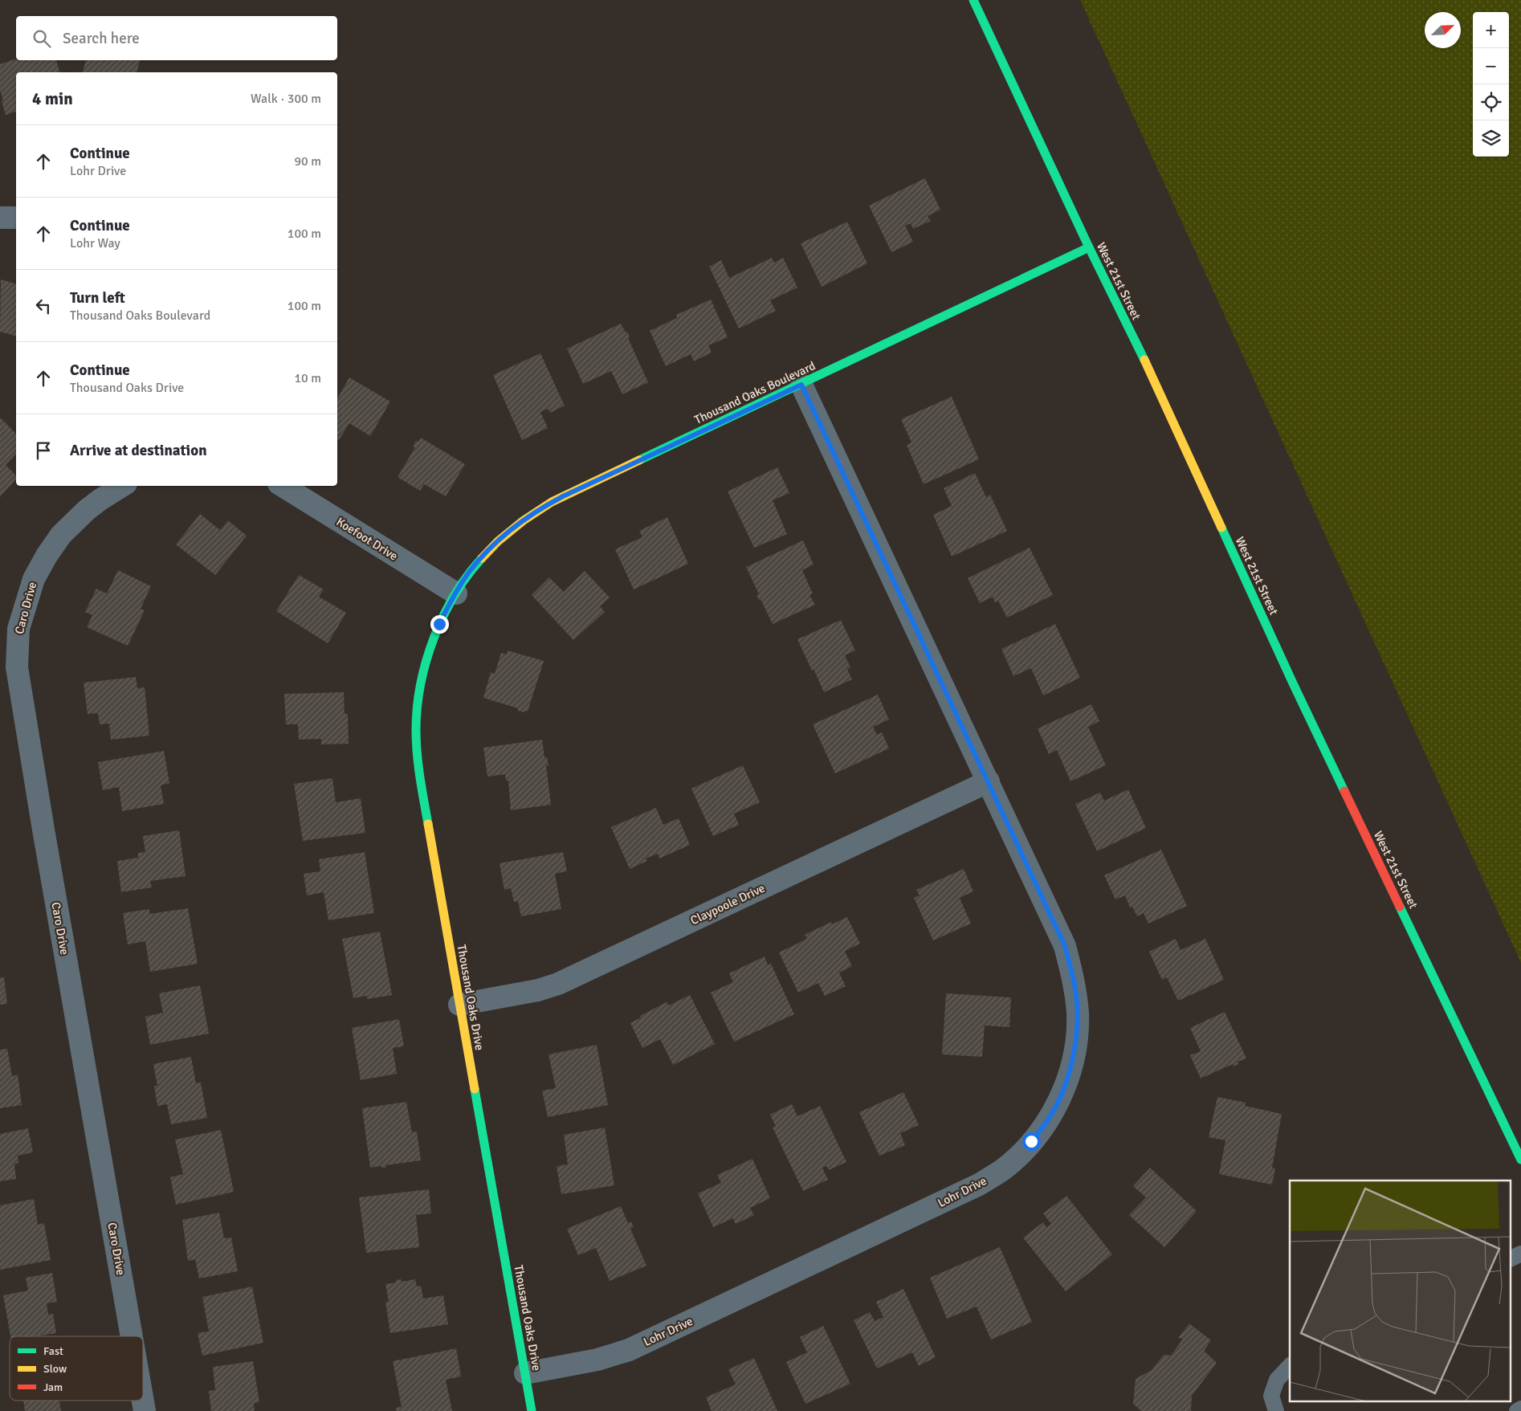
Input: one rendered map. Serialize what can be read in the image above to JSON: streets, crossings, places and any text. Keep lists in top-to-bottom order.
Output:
{
  "streets": {
    "street": [
      "West 21st Street",
      "Thousand Oaks Boulevard",
      "Koefoot Drive",
      "Caro Drive",
      "Claypoole Drive",
      "Thousand Oaks Drive",
      "Lohr Drive"
    ]
  },
  "crossings": [
    ["West 21st Street", "Thousand Oaks Boulevard"],
    ["Thousand Oaks Boulevard", "Koefoot Drive"],
    ["Thousand Oaks Boulevard", "Thousand Oaks Drive"],
    ["Thousand Oaks Boulevard", "Lohr Drive"],
    ["Koefoot Drive", "Thousand Oaks Drive"],
    ["Claypoole Drive", "Thousand Oaks Drive"],
    ["Claypoole Drive", "Lohr Drive"],
    ["Thousand Oaks Drive", "Lohr Drive"]
  ],
  "legend": ["Fast", "Slow", "Jam"],
  "north": "top right",
  "page": {
    "map_buttons": ["+", "−"],
    "search": "Search here",
    "heading": ["4 min", "Walk · 300 m"],
    "list": [
      ["Continue", "Lohr Drive", "90 m"],
      ["Continue", "Lohr Way", "100 m"],
      ["Turn left", "Thousand Oaks Boulevard", "100 m"],
      ["Continue", "Thousand Oaks Drive", "10 m"],
      "Arrive at destination"
    ]
  }
}
